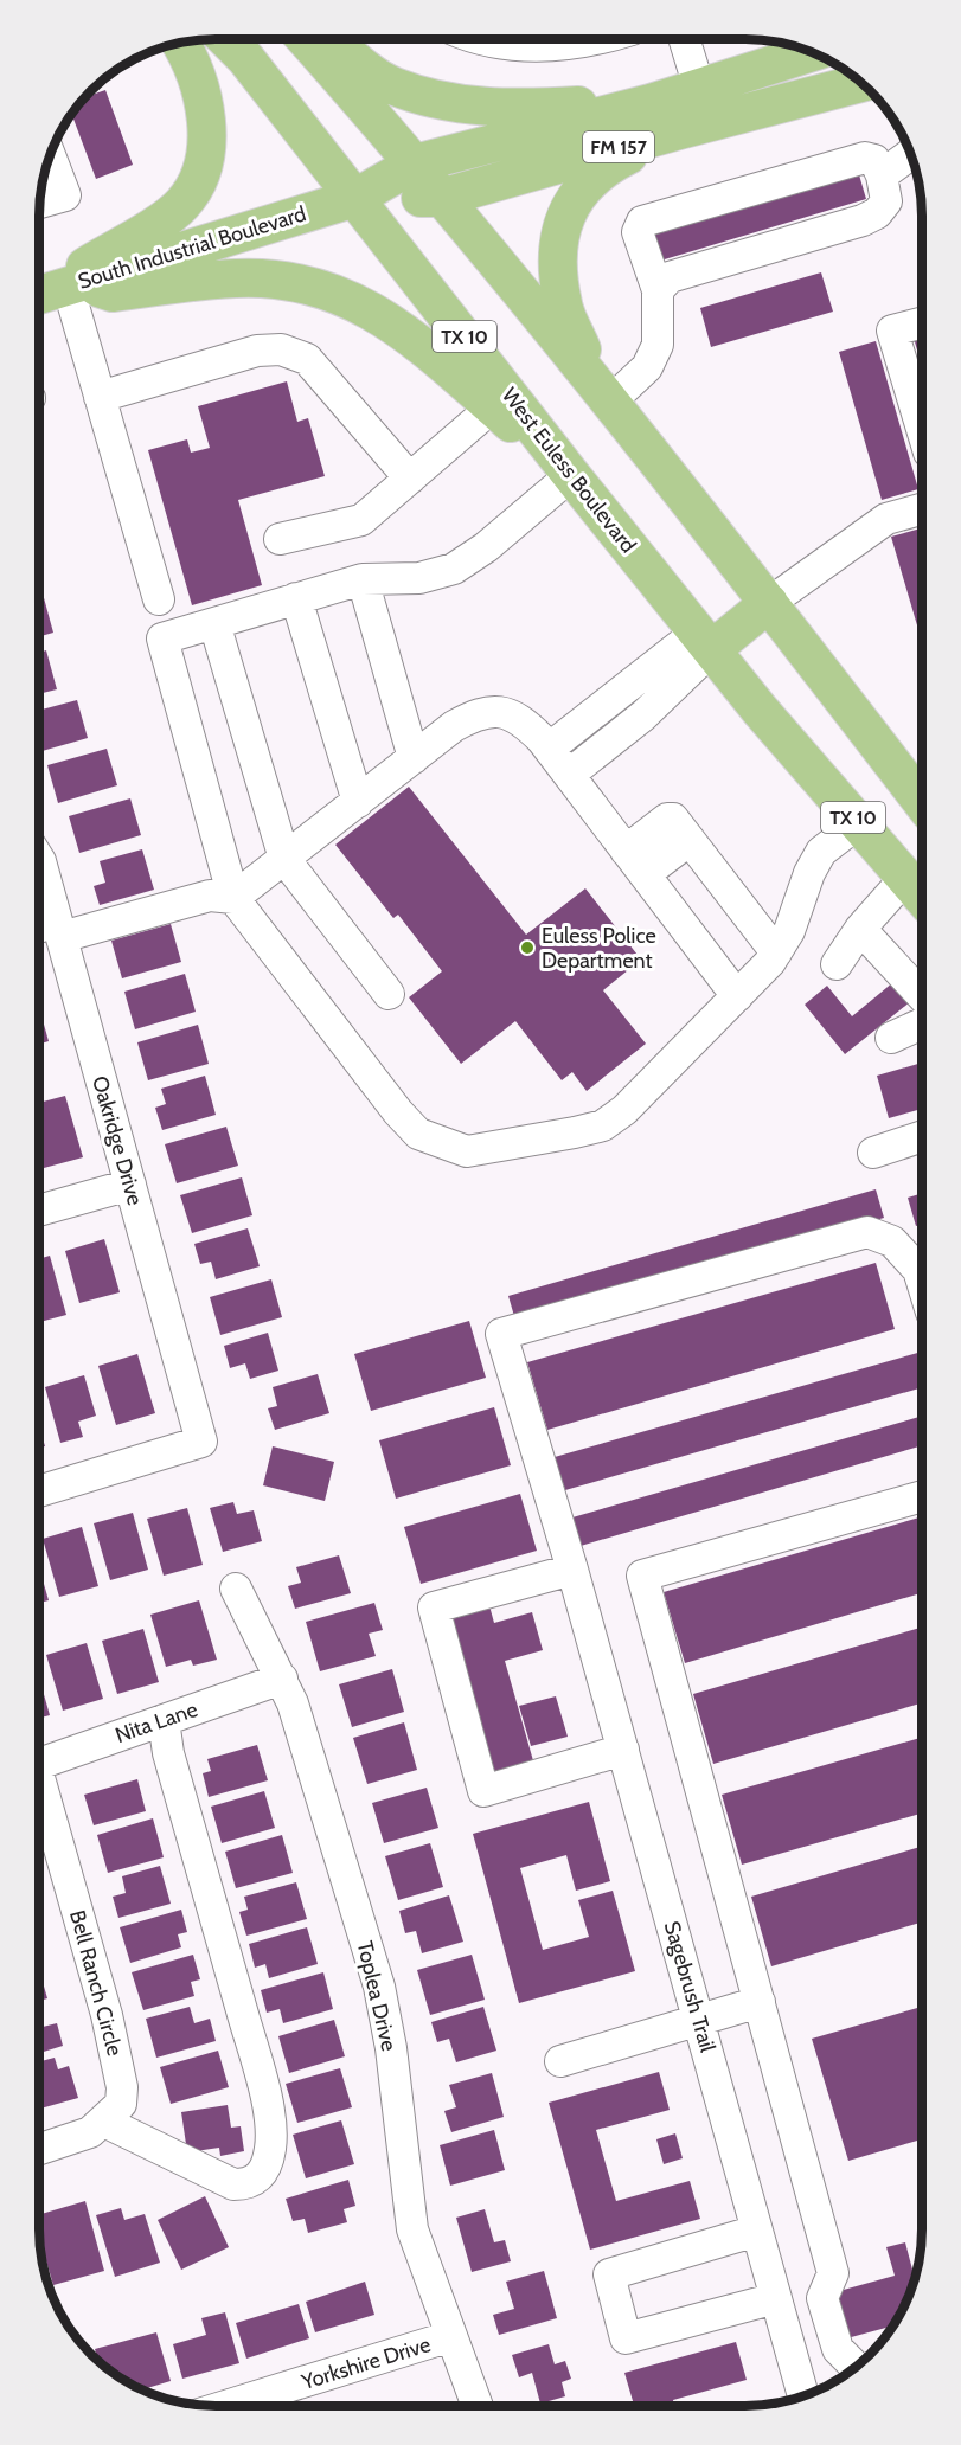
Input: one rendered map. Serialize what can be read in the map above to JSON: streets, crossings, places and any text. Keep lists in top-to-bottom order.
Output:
{
  "streets": {
    "main road": [
      "FM 157",
      "South Industrial Boulevard",
      "TX 10",
      "West Euless Boulevard"
    ],
    "street": [
      "Oakridge Drive",
      "Nita Lane",
      "Bell Ranch Circle",
      "Sagebrush Trail",
      "Toplea Drive",
      "Yorkshire Drive"
    ]
  },
  "crossings": [
    ["South Industrial Boulevard", "TX 10"],
    ["South Industrial Boulevard", "West Euless Boulevard"],
    ["Nita Lane", "Toplea Drive"],
    ["Toplea Drive", "Yorkshire Drive"]
  ],
  "places": ["Euless Police Department"]
}
